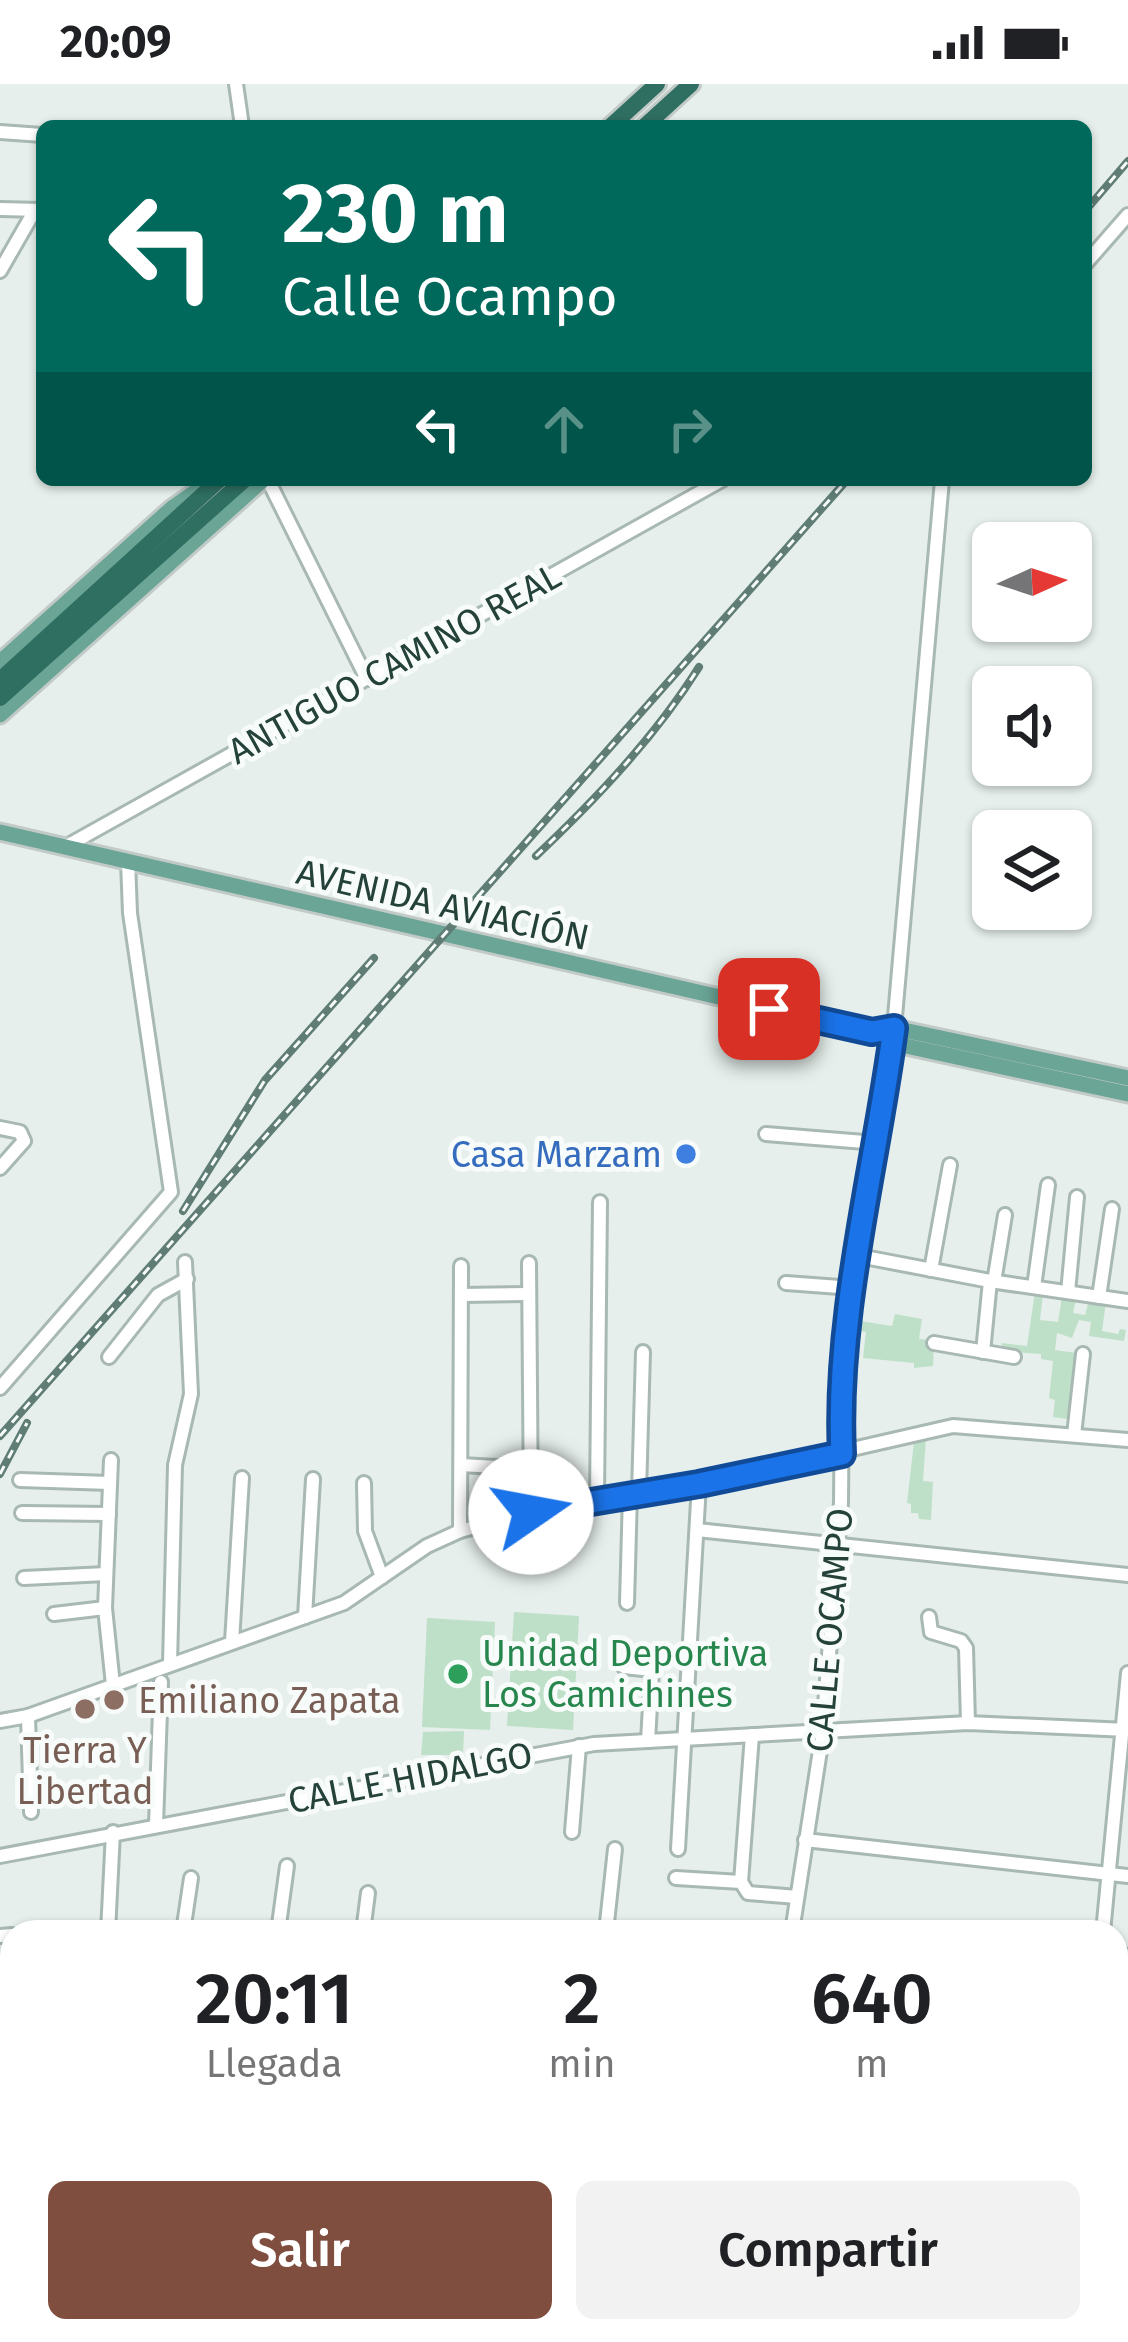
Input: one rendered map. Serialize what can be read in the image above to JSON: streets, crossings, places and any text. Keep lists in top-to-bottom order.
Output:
{
  "streets": {
    "main road": ["AVENIDA AVIACIÓN"],
    "street": ["ANTIGUO CAMINO REAL", "CALLE OCAMPO", "CALLE HIDALGO"]
  },
  "crossings": [
    ["ANTIGUO CAMINO REAL", "AVENIDA AVIACIÓN"],
    ["AVENIDA AVIACIÓN", "CALLE OCAMPO"],
    ["CALLE OCAMPO", "CALLE HIDALGO"]
  ],
  "places": [
    "Casa Marzam",
    "Unidad Deportiva Los Camichines",
    "Emiliano Zapata",
    "Tierra Y Libertad"
  ],
  "north": "right",
  "page": {
    "status": "20:09",
    "turn": ["230 m", "Calle Ocampo"],
    "eta": [
      "20:11",
      "Llegada",
      "2",
      "min",
      "640",
      "m"
    ],
    "buttons": ["Salir", "Compartir"]
  }
}
